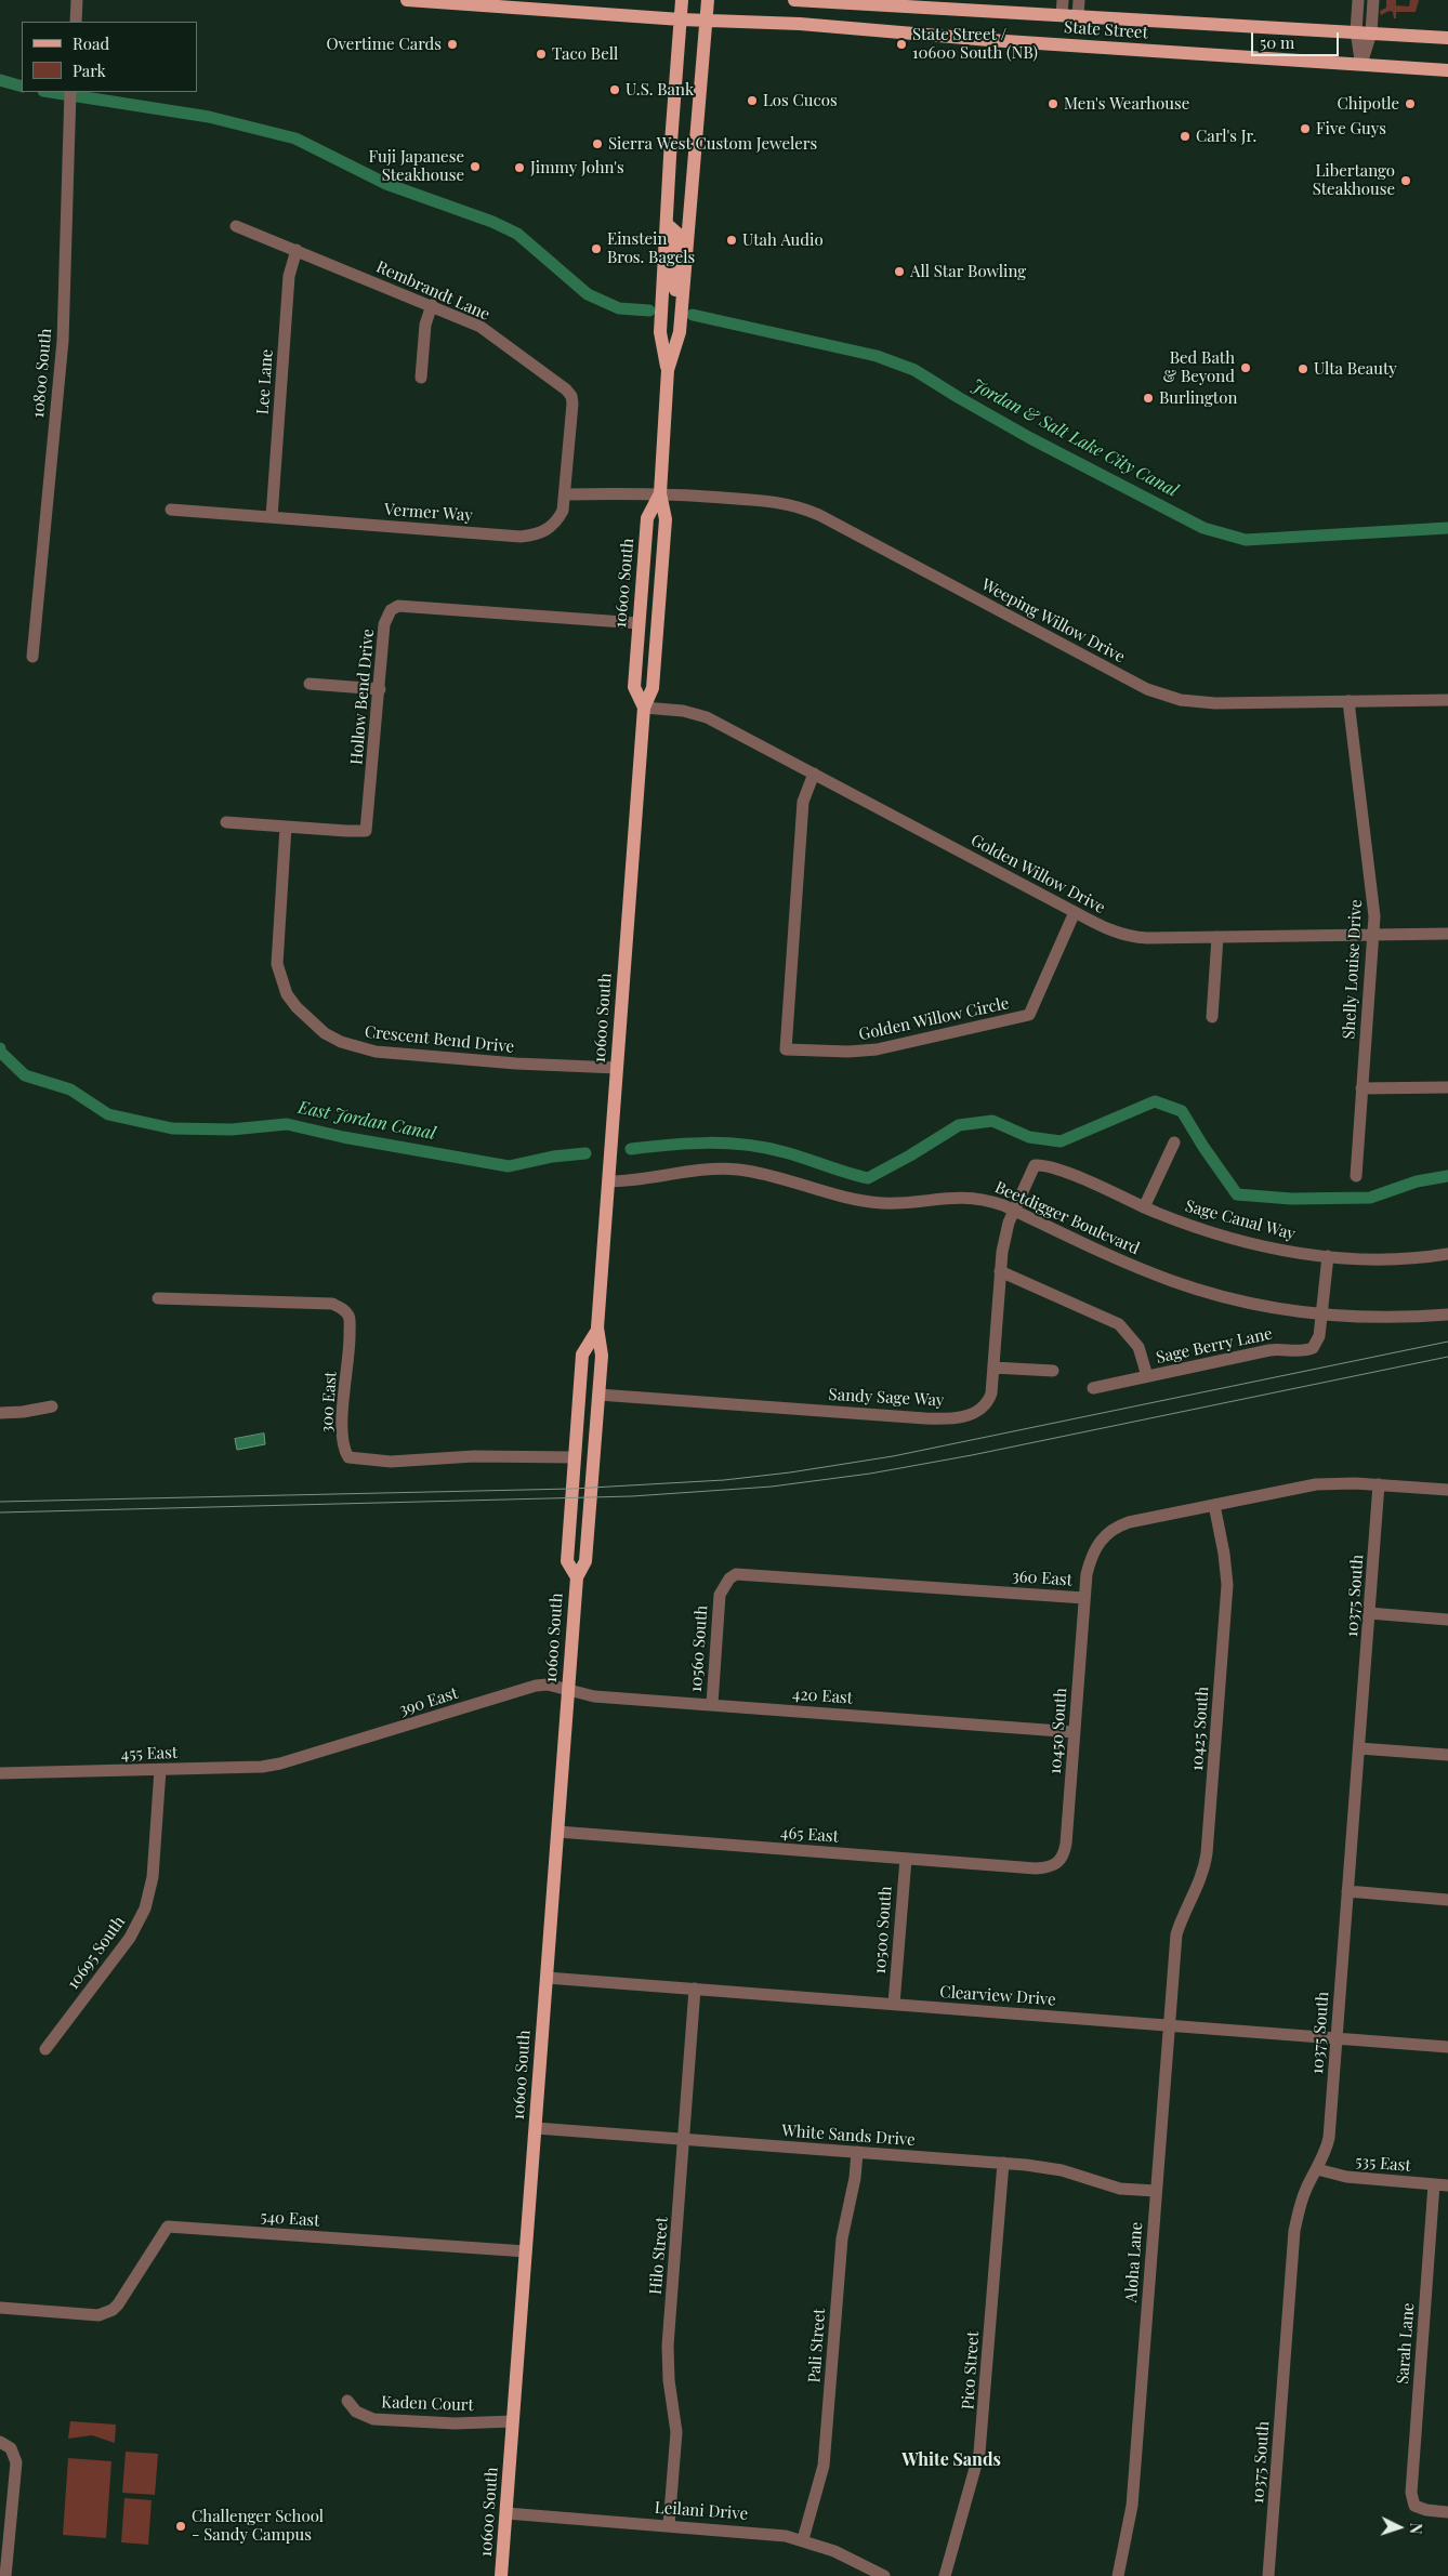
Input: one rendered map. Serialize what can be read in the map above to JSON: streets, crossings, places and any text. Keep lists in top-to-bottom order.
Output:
{
  "streets": {
    "main road": ["State Street", "10600 South"],
    "street": [
      "Rembrandt Lane",
      "10800 South",
      "Lee Lane",
      "Vermer Way",
      "Weeping Willow Drive",
      "Hollow Bend Drive",
      "Golden Willow Drive",
      "Shelly Louise Drive",
      "Golden Willow Circle",
      "Crescent Bend Drive",
      "Beetdigger Boulevard",
      "Sage Canal Way",
      "Sage Berry Lane",
      "Sandy Sage Way",
      "300 East",
      "360 East",
      "10375 South",
      "10560 South",
      "420 East",
      "390 East",
      "10425 South",
      "10450 South",
      "455 East",
      "465 East",
      "10500 South",
      "10695 South",
      "Clearview Drive",
      "White Sands Drive",
      "535 East",
      "540 East",
      "Hilo Street",
      "Aloha Lane",
      "Sarah Lane",
      "Pali Street",
      "Pico Street",
      "Kaden Court",
      "Leilani Drive"
    ]
  },
  "crossings": [
    ["State Street", "10600 South"],
    ["Rembrandt Lane", "Lee Lane"],
    ["Rembrandt Lane", "Vermer Way"],
    ["Lee Lane", "Vermer Way"],
    ["10600 South", "Weeping Willow Drive"],
    ["10600 South", "Hollow Bend Drive"],
    ["10600 South", "Golden Willow Drive"],
    ["10600 South", "Crescent Bend Drive"],
    ["10600 South", "Beetdigger Boulevard"],
    ["10600 South", "Sandy Sage Way"],
    ["10600 South", "300 East"],
    ["10600 South", "420 East"],
    ["10600 South", "390 East"],
    ["10600 South", "465 East"],
    ["10600 South", "Clearview Drive"],
    ["10600 South", "White Sands Drive"],
    ["10600 South", "540 East"],
    ["10600 South", "Kaden Court"],
    ["10600 South", "Leilani Drive"],
    ["Weeping Willow Drive", "Shelly Louise Drive"],
    ["Hollow Bend Drive", "Crescent Bend Drive"],
    ["Golden Willow Drive", "Shelly Louise Drive"],
    ["Golden Willow Drive", "Golden Willow Circle"],
    ["Beetdigger Boulevard", "Sage Berry Lane"],
    ["Beetdigger Boulevard", "Sandy Sage Way"],
    ["Sage Canal Way", "Sage Berry Lane"],
    ["Sage Canal Way", "Sandy Sage Way"],
    ["360 East", "10375 South"],
    ["360 East", "10560 South"],
    ["360 East", "10425 South"],
    ["360 East", "10450 South"],
    ["10375 South", "Clearview Drive"],
    ["10375 South", "535 East"],
    ["10560 South", "420 East"],
    ["420 East", "390 East"],
    ["420 East", "10450 South"],
    ["390 East", "455 East"],
    ["10425 South", "Aloha Lane"],
    ["10450 South", "465 East"],
    ["455 East", "10695 South"],
    ["465 East", "10500 South"],
    ["10500 South", "Clearview Drive"],
    ["Clearview Drive", "Hilo Street"],
    ["Clearview Drive", "Aloha Lane"],
    ["White Sands Drive", "Hilo Street"],
    ["White Sands Drive", "Aloha Lane"],
    ["White Sands Drive", "Pali Street"],
    ["White Sands Drive", "Pico Street"],
    ["535 East", "Sarah Lane"],
    ["Hilo Street", "Leilani Drive"],
    ["Pali Street", "Leilani Drive"]
  ],
  "districts": ["White Sands"],
  "water": ["Jordan & Salt Lake City Canal", "East Jordan Canal"],
  "places": [
    "Overtime Cards",
    "State Street / 10600 South (NB)",
    "Taco Bell",
    "U.S. Bank",
    "Los Cucos",
    "Men's Wearhouse",
    "Chipotle",
    "Five Guys",
    "Carl's Jr.",
    "Sierra West Custom Jewelers",
    "Fuji Japanese Steakhouse",
    "Jimmy John's",
    "Libertango Steakhouse",
    "Utah Audio",
    "Einstein Bros. Bagels",
    "All Star Bowling",
    "Bed Bath & Beyond",
    "Ulta Beauty",
    "Burlington",
    "Challenger School - Sandy Campus"
  ],
  "legend": ["Road", "Park"],
  "scale_bar": "50 m",
  "north": "right"
}
